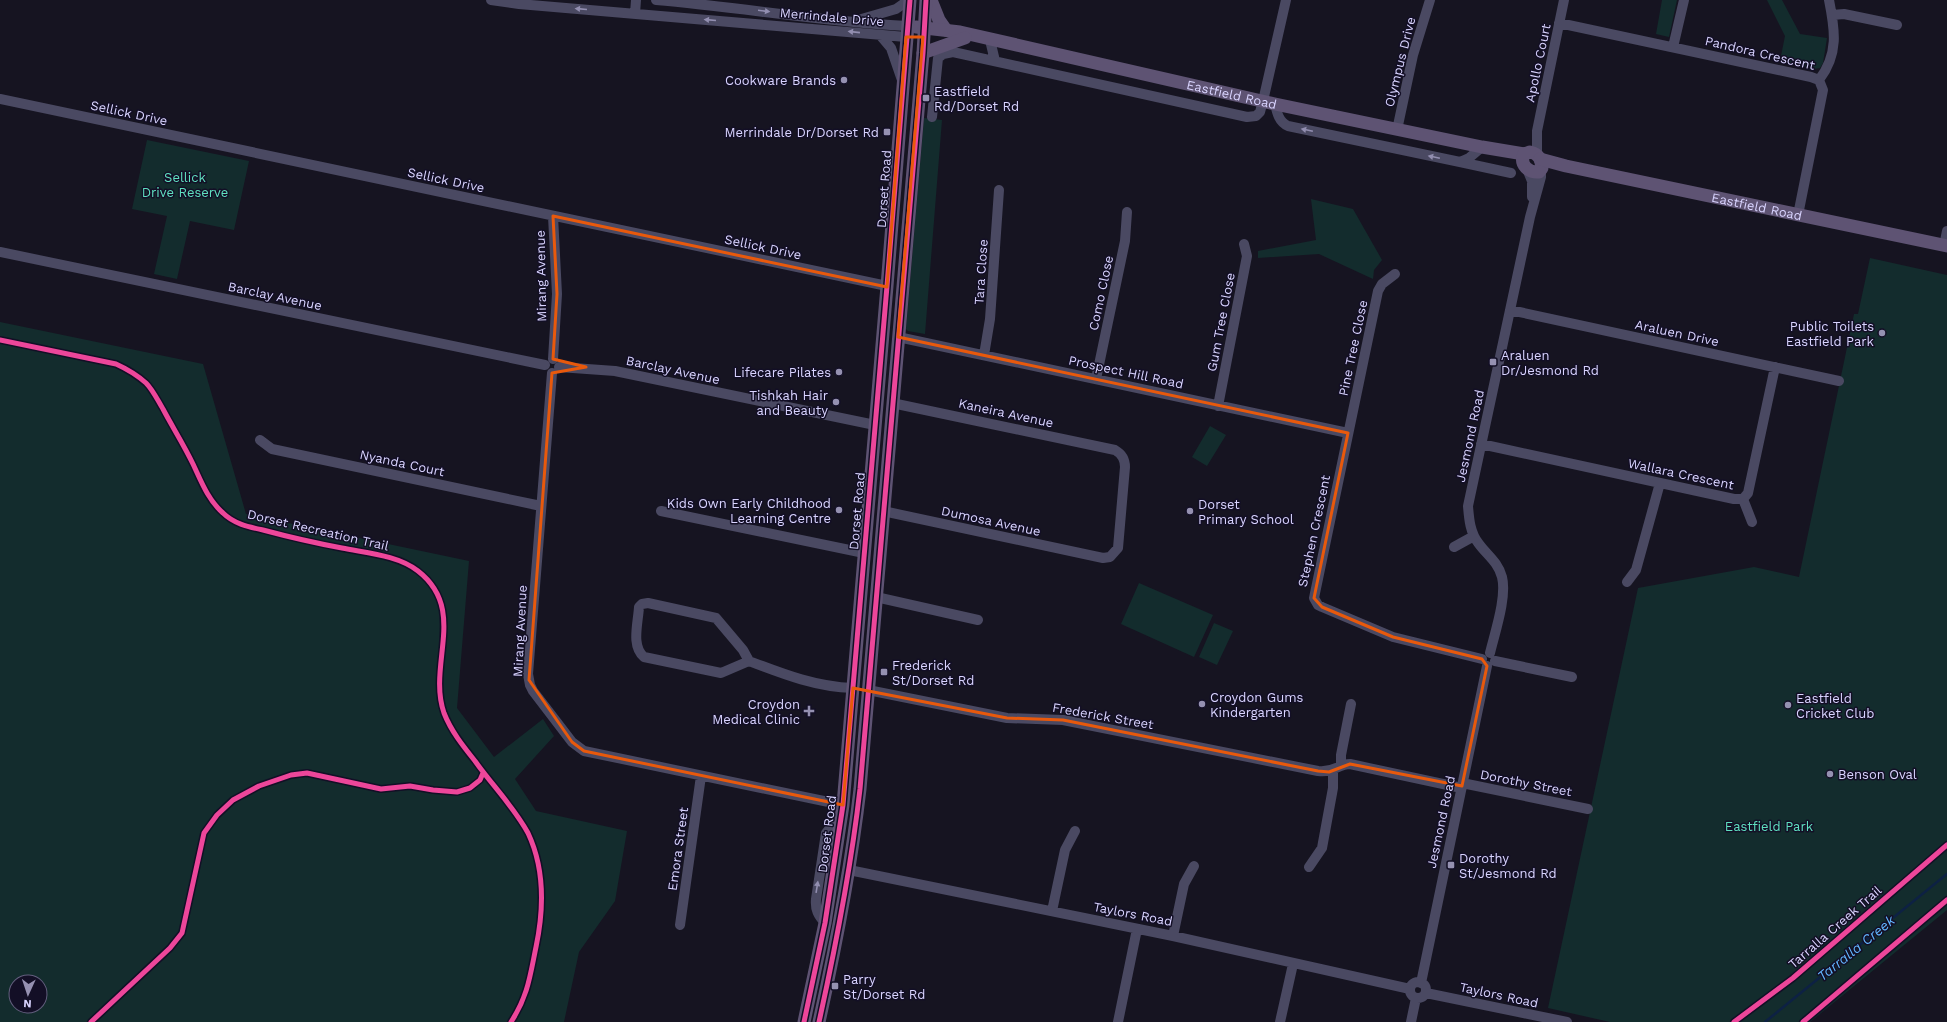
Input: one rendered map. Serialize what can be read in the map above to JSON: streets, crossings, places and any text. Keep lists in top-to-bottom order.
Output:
{
  "streets": {
    "main road": ["Eastfield Road", "Dorset Road"],
    "street": [
      "Merrindale Drive",
      "Pandora Crescent",
      "Olympus Drive",
      "Apollo Court",
      "Sellick Drive",
      "Tara Close",
      "Mirang Avenue",
      "Como Close",
      "Barclay Avenue",
      "Gum Tree Close",
      "Araluen Drive",
      "Pine Tree Close",
      "Prospect Hill Road",
      "Kaneira Avenue",
      "Jesmond Road",
      "Nyanda Court",
      "Wallara Crescent",
      "Dumosa Avenue",
      "Stephen Crescent",
      "Frederick Street",
      "Dorothy Street",
      "Emora Street",
      "Taylors Road"
    ],
    "cycle path": ["Dorset Recreation Trail", "Tarralla Creek Trail"]
  },
  "crossings": [
    ["Merrindale Drive", "Eastfield Road"],
    ["Merrindale Drive", "Dorset Road"],
    ["Pandora Crescent", "Apollo Court"],
    ["Pandora Crescent", "Eastfield Road"],
    ["Olympus Drive", "Eastfield Road"],
    ["Apollo Court", "Eastfield Road"],
    ["Apollo Court", "Jesmond Road"],
    ["Eastfield Road", "Dorset Road"],
    ["Eastfield Road", "Jesmond Road"],
    ["Sellick Drive", "Dorset Road"],
    ["Sellick Drive", "Mirang Avenue"],
    ["Dorset Road", "Mirang Avenue"],
    ["Dorset Road", "Barclay Avenue"],
    ["Dorset Road", "Prospect Hill Road"],
    ["Dorset Road", "Kaneira Avenue"],
    ["Dorset Road", "Dumosa Avenue"],
    ["Dorset Road", "Frederick Street"],
    ["Dorset Road", "Taylors Road"],
    ["Tara Close", "Prospect Hill Road"],
    ["Mirang Avenue", "Barclay Avenue"],
    ["Mirang Avenue", "Nyanda Court"],
    ["Mirang Avenue", "Emora Street"],
    ["Como Close", "Prospect Hill Road"],
    ["Gum Tree Close", "Prospect Hill Road"],
    ["Araluen Drive", "Jesmond Road"],
    ["Araluen Drive", "Wallara Crescent"],
    ["Pine Tree Close", "Prospect Hill Road"],
    ["Pine Tree Close", "Stephen Crescent"],
    ["Prospect Hill Road", "Stephen Crescent"],
    ["Kaneira Avenue", "Dumosa Avenue"],
    ["Jesmond Road", "Wallara Crescent"],
    ["Jesmond Road", "Stephen Crescent"],
    ["Jesmond Road", "Dorothy Street"],
    ["Jesmond Road", "Taylors Road"],
    ["Frederick Street", "Dorothy Street"]
  ],
  "water": ["Tarralla Creek"],
  "parks": ["Sellick Drive Reserve", "Eastfield Park"],
  "places": {
    "other": [
      "Cookware Brands",
      "Public Toilets Eastfield Park",
      "Lifecare Pilates",
      "Tishkah Hair and Beauty",
      "Kids Own Early Childhood Learning Centre",
      "Dorset Primary School",
      "Croydon Gums Kindergarten",
      "Eastfield Cricket Club",
      "Benson Oval"
    ],
    "transit": [
      "Eastfield Rd/Dorset Rd",
      "Merrindale Dr/Dorset Rd",
      "Araluen Dr/Jesmond Rd",
      "Frederick St/Dorset Rd",
      "Dorothy St/Jesmond Rd",
      "Parry St/Dorset Rd"
    ],
    "health": ["Croydon Medical Clinic"]
  },
  "north": "bottom"
}
